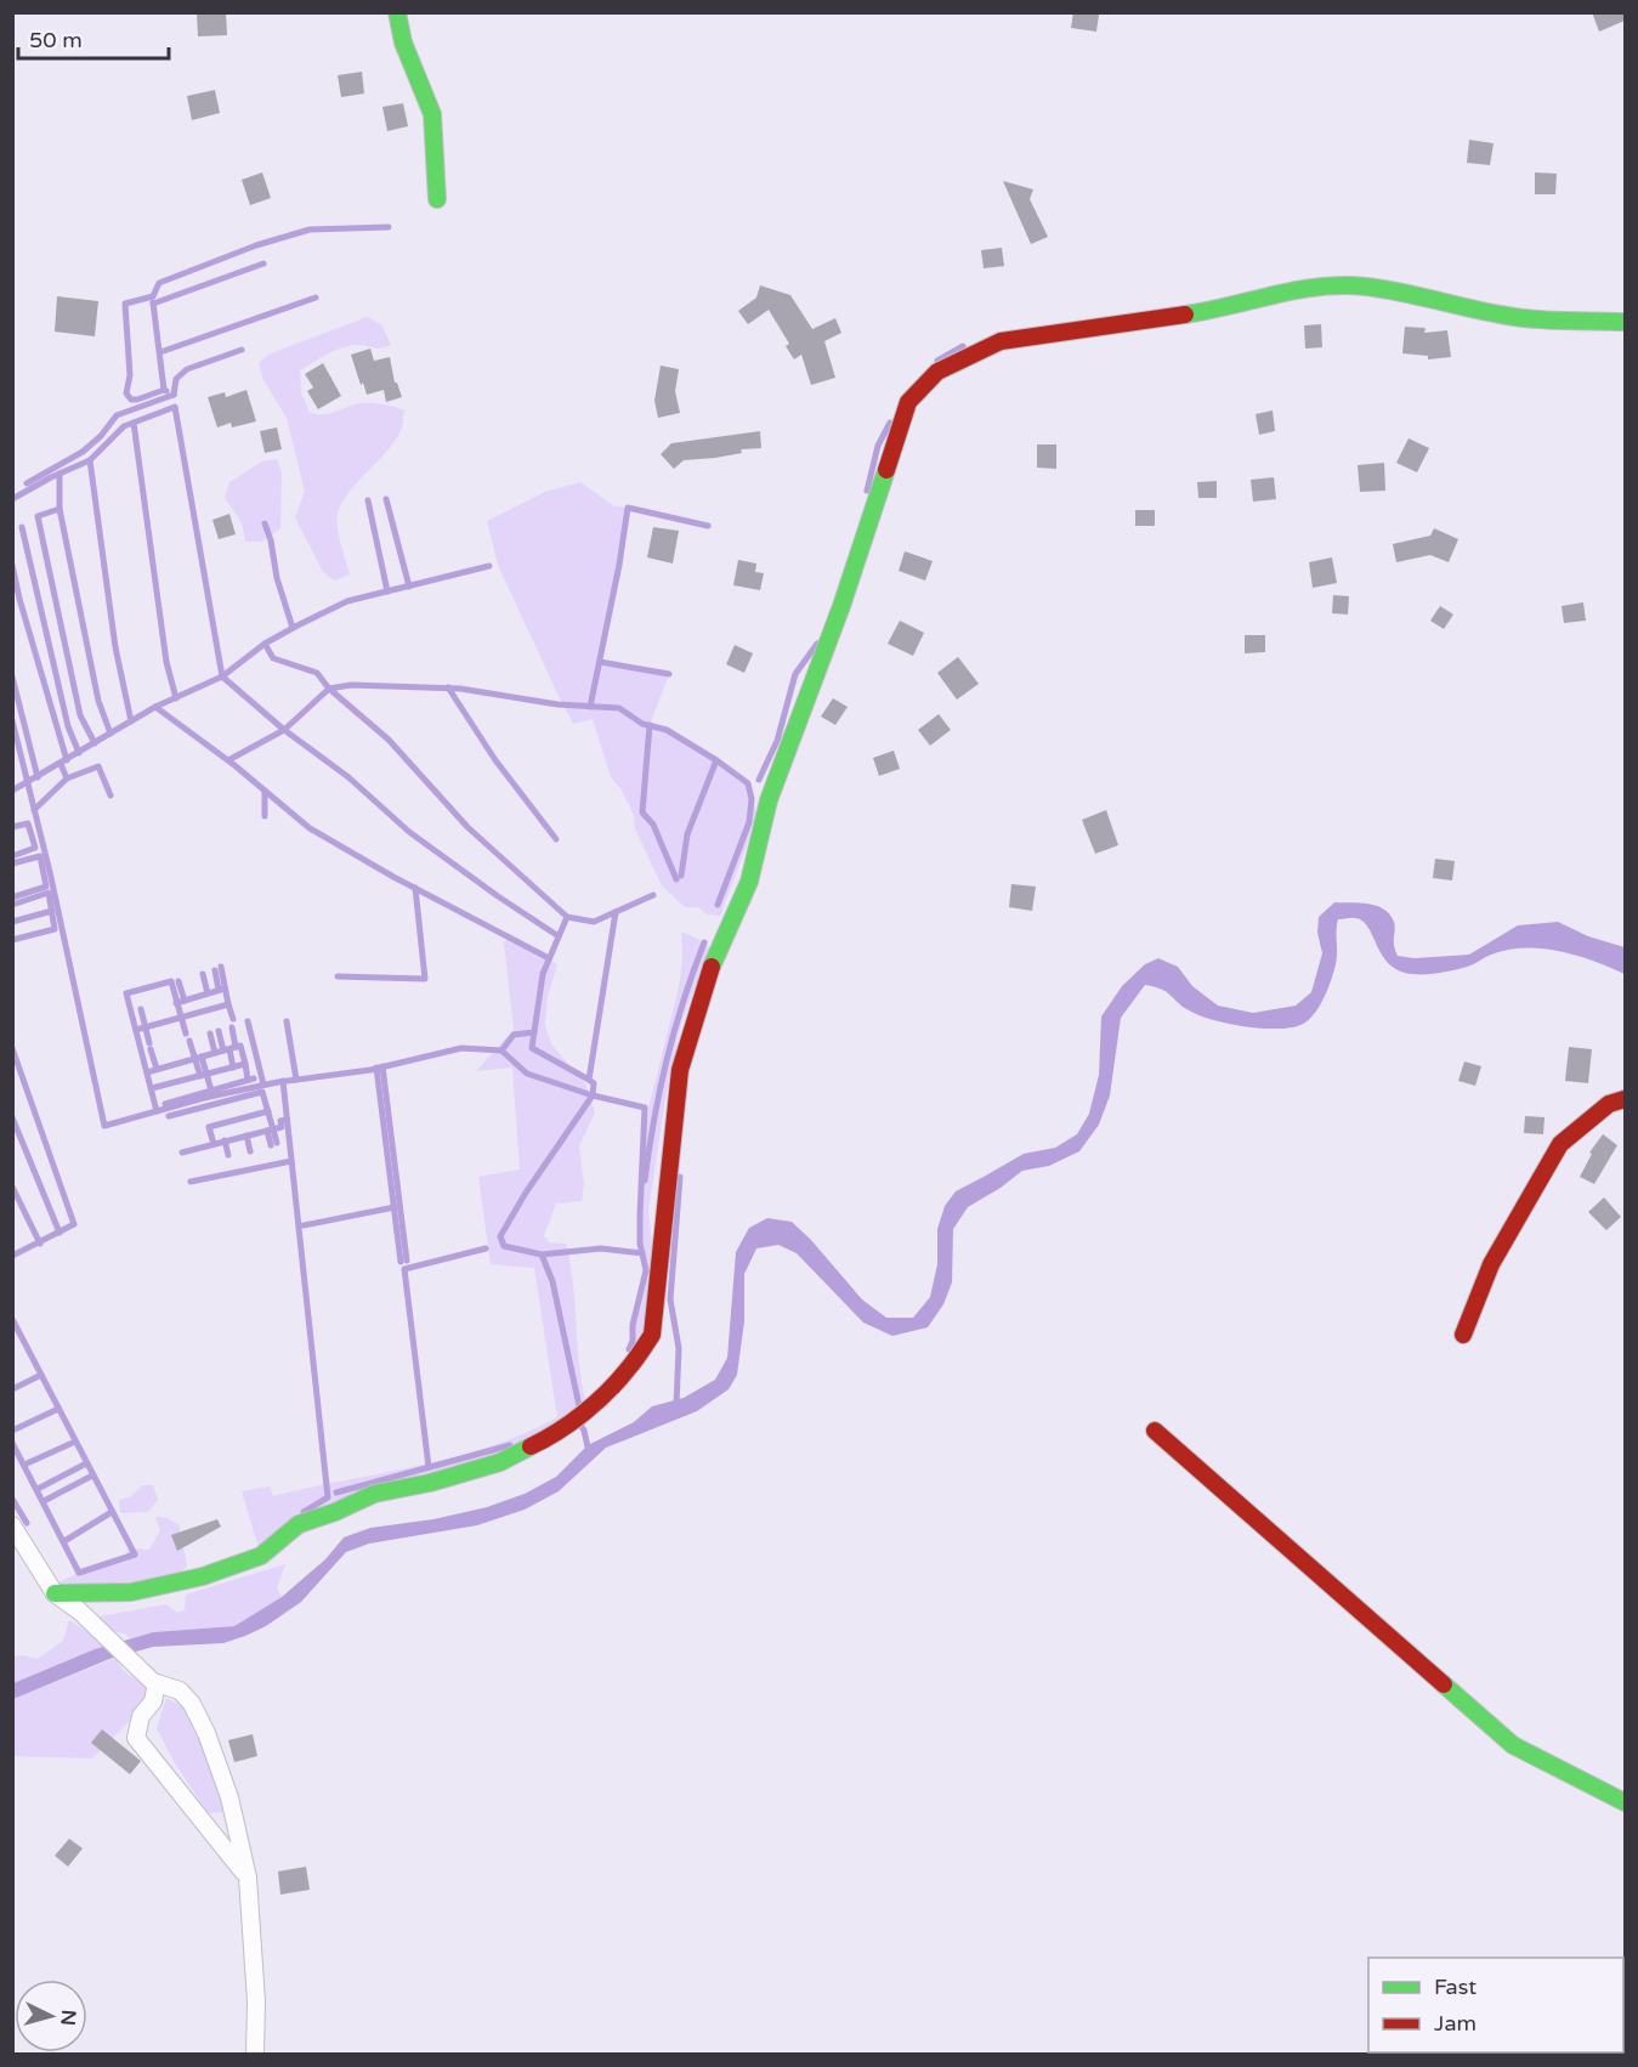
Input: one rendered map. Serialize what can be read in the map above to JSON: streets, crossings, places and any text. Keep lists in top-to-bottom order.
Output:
{
  "legend": ["Fast", "Jam"],
  "scale_bar": "50 m",
  "north": "right"
}
